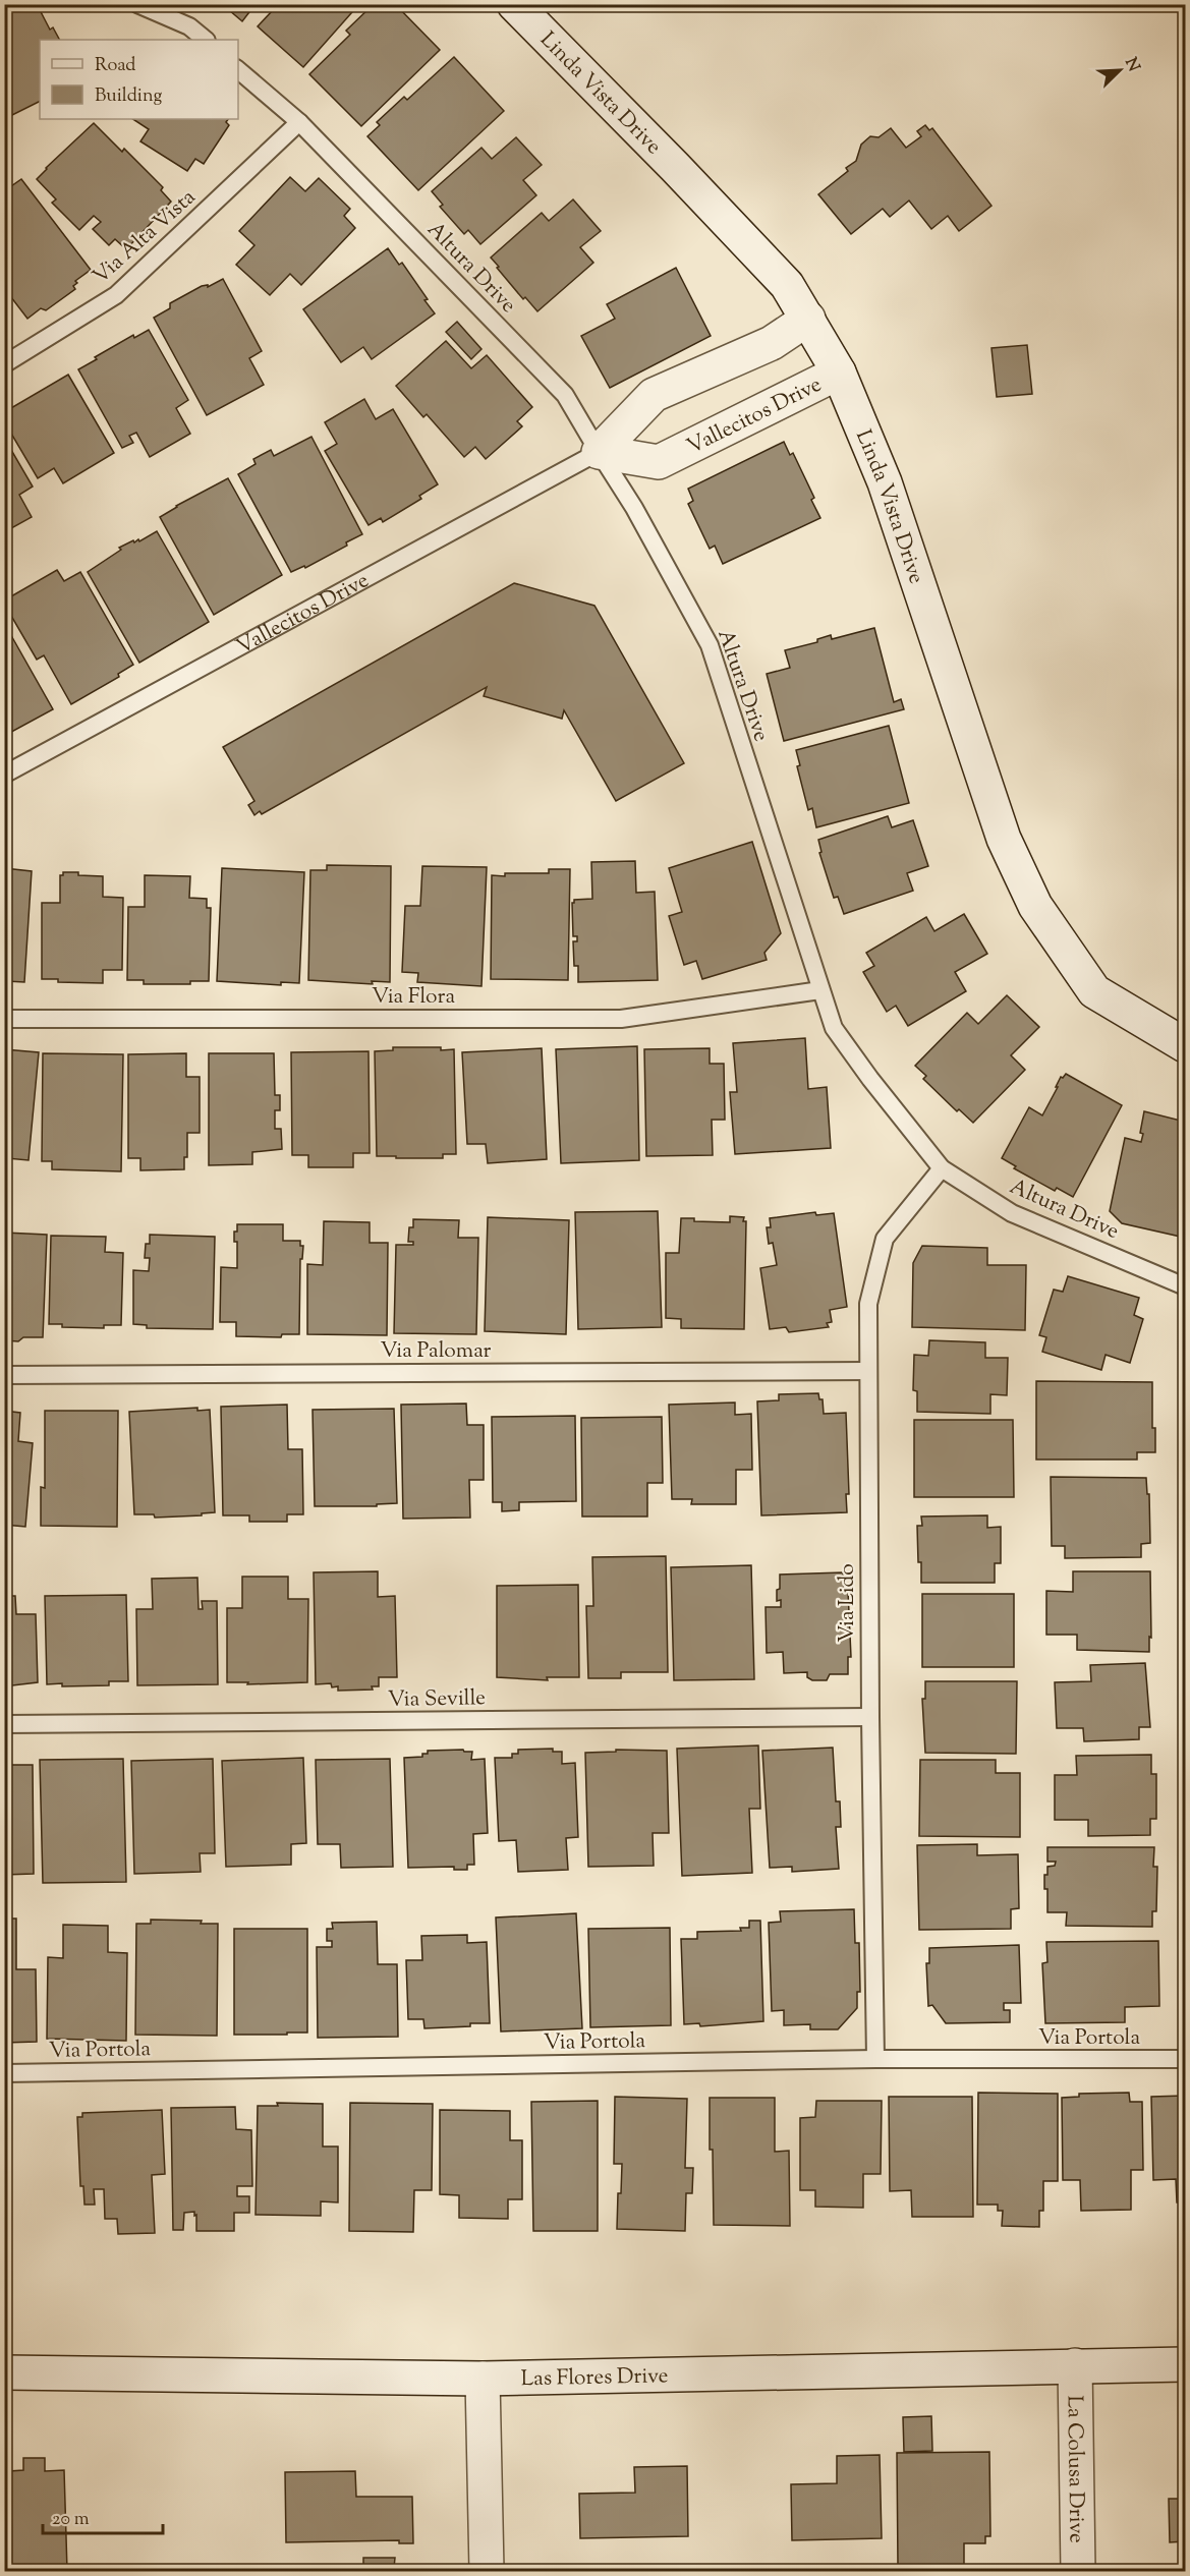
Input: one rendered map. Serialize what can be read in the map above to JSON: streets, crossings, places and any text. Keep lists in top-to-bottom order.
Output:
{
  "streets": {
    "street": [
      "Linda Vista Drive",
      "Vallecitos Drive",
      "Las Flores Drive",
      "La Colusa Drive"
    ],
    "lane": [
      "Via Alta Vista",
      "Altura Drive",
      "Via Flora",
      "Via Palomar",
      "Via Lido",
      "Via Seville",
      "Via Portola"
    ]
  },
  "crossings": [
    ["Linda Vista Drive", "Vallecitos Drive"],
    ["Via Alta Vista", "Altura Drive"],
    ["Altura Drive", "Vallecitos Drive"],
    ["Altura Drive", "Via Flora"],
    ["Altura Drive", "Via Lido"],
    ["Via Palomar", "Via Lido"],
    ["Via Lido", "Via Seville"],
    ["Via Lido", "Via Portola"],
    ["Las Flores Drive", "La Colusa Drive"]
  ],
  "legend": ["Road", "Building"],
  "scale_bar": "20 m",
  "north": "top right"
}
